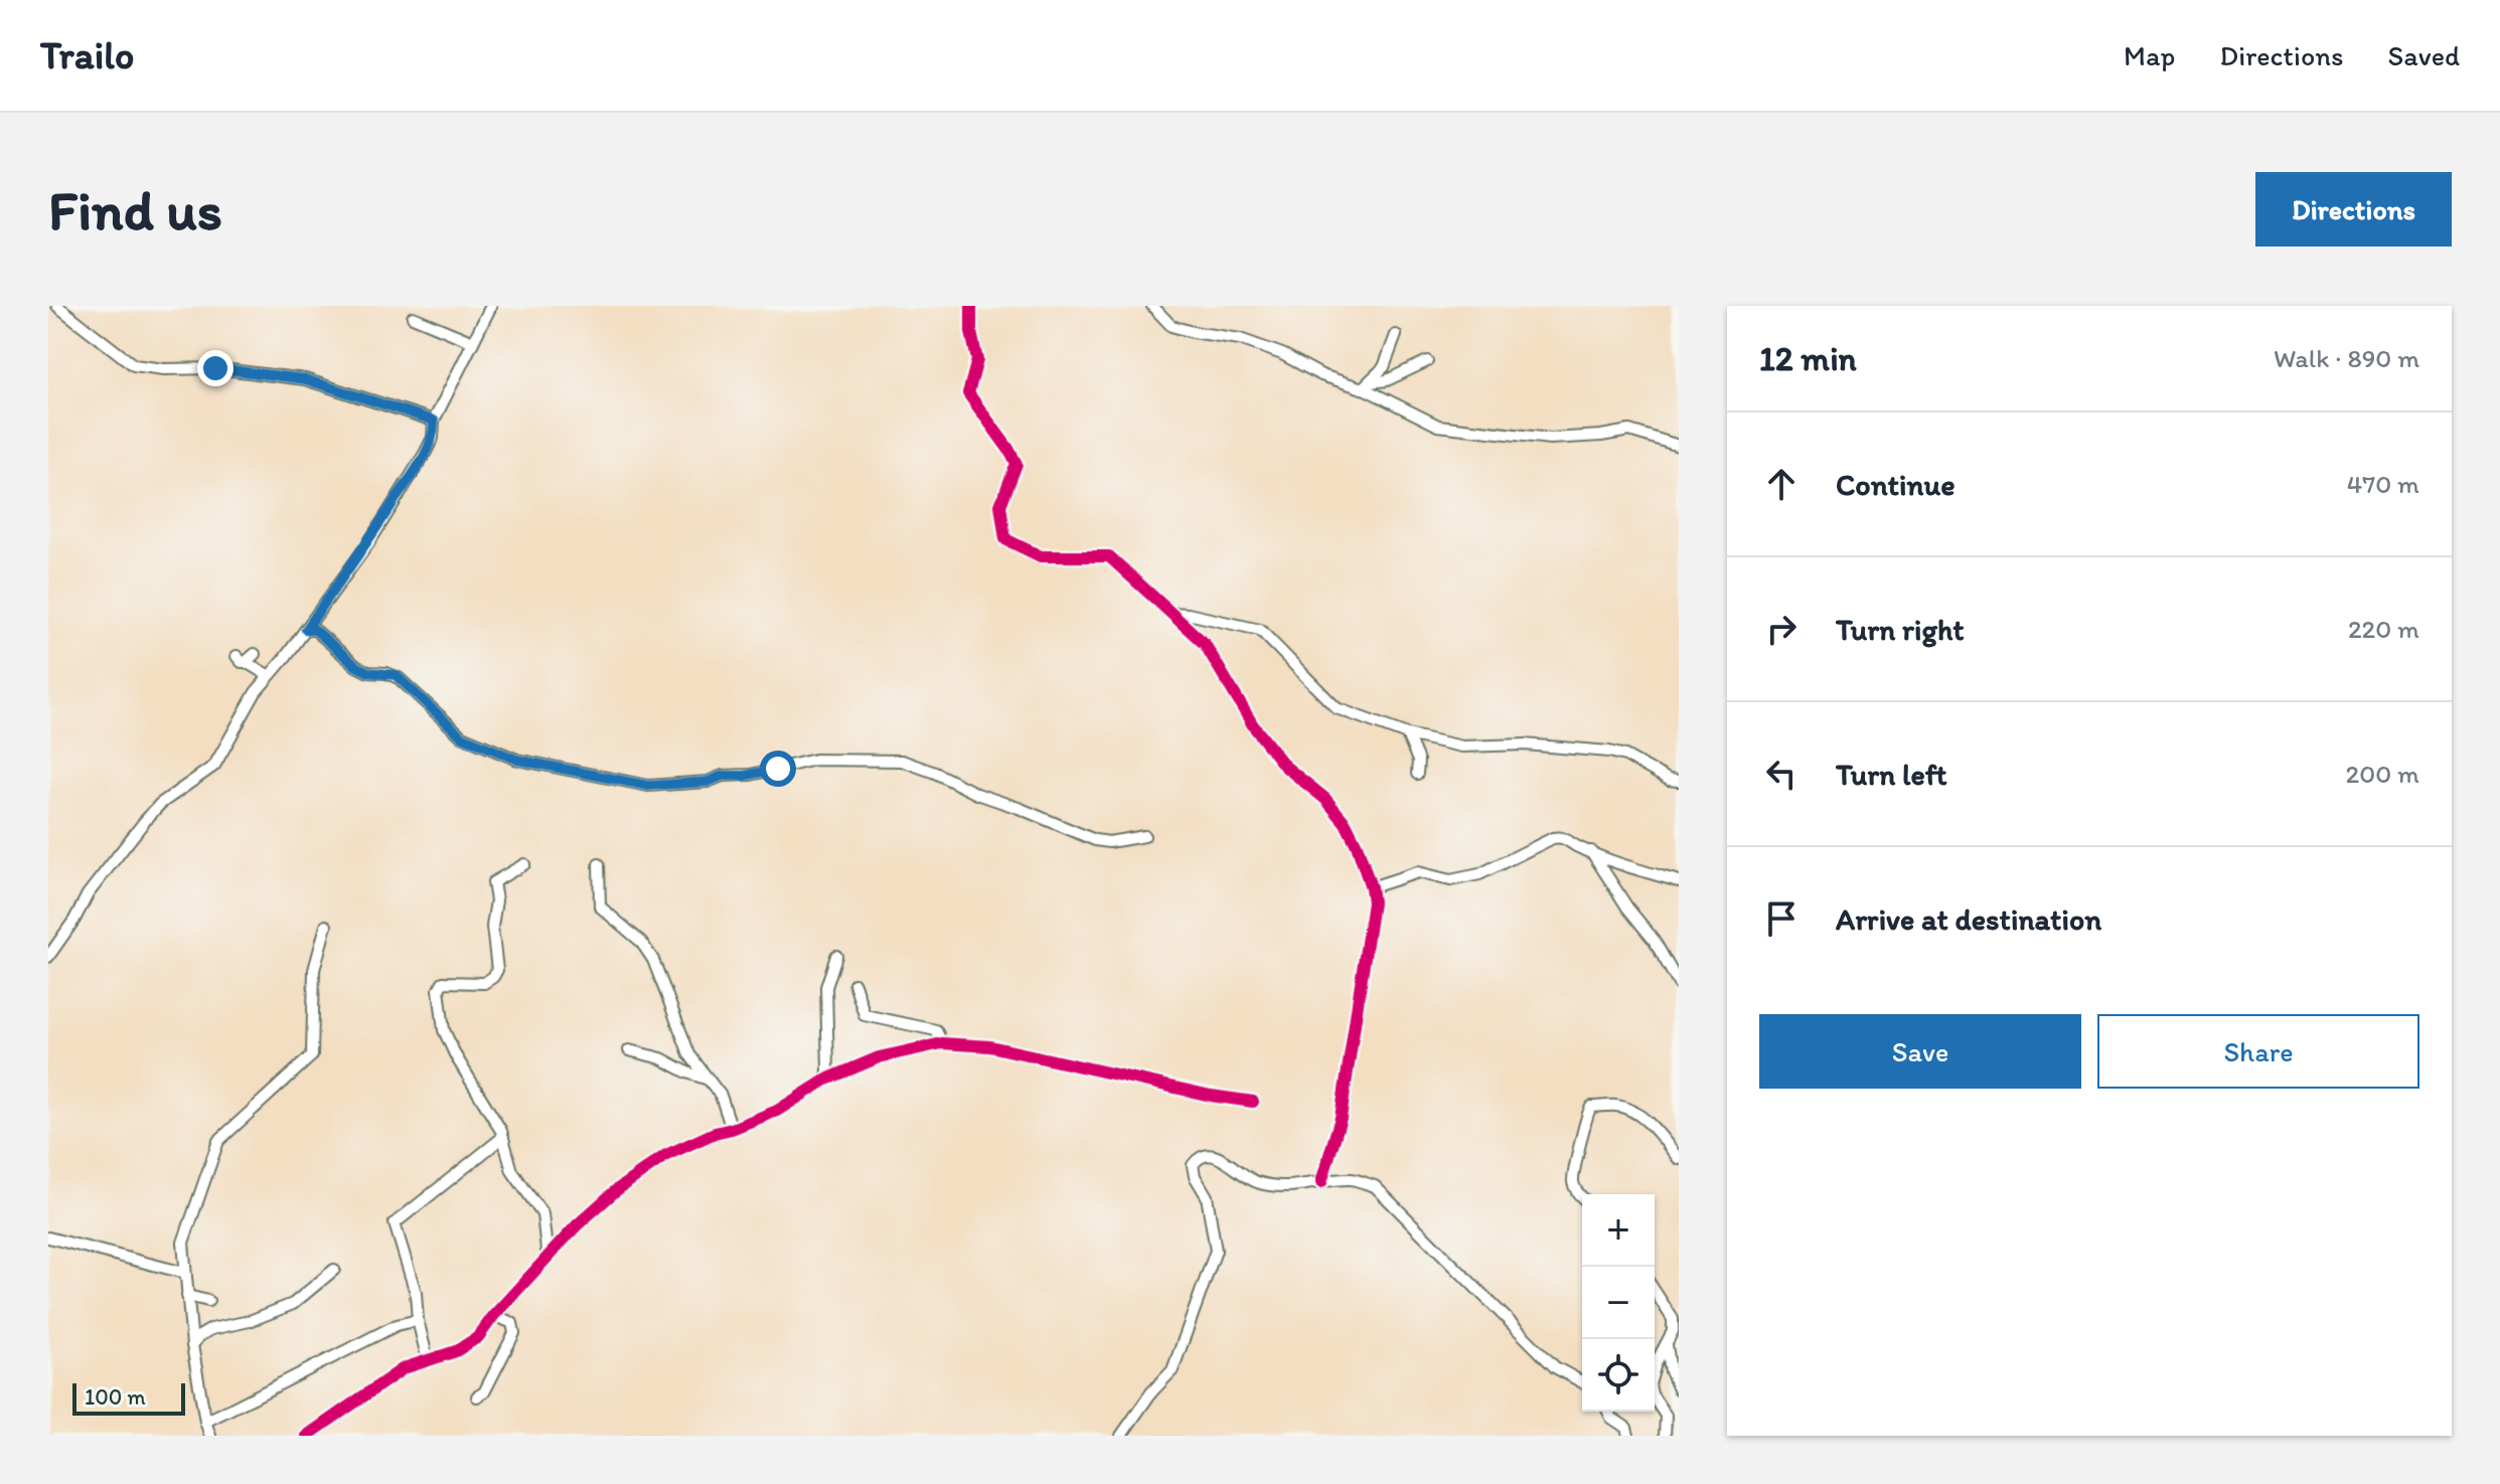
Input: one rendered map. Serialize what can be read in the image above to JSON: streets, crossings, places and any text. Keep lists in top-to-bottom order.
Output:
{
  "scale_bar": "100 m",
  "page": {
    "header": "Trailo",
    "nav": ["Map", "Directions", "Saved"],
    "buttons": [
      "Directions",
      ["Save", "Share"]
    ],
    "title": "Find us",
    "heading": ["12 min", "Walk · 890 m"],
    "list": [
      ["Continue", "470 m"],
      ["Turn right", "220 m"],
      ["Turn left", "200 m"],
      "Arrive at destination"
    ],
    "map_buttons": ["+", "−"],
    "scale": "100 m"
  }
}
